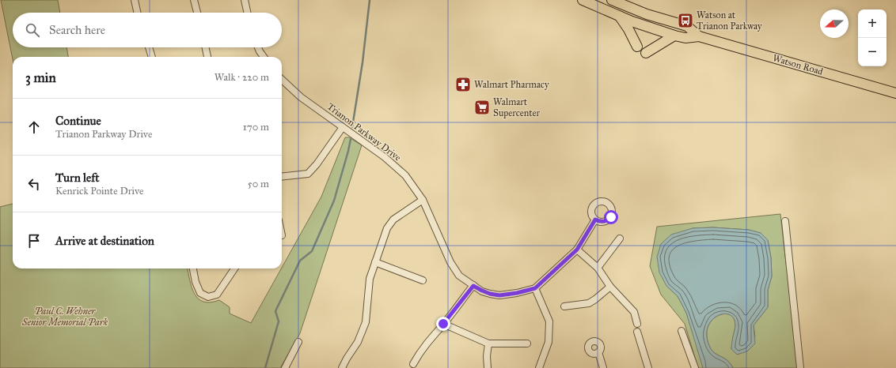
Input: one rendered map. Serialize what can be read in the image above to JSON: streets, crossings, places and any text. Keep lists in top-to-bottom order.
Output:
{
  "streets": {
    "main road": ["Watson Road"],
    "street": ["Trianon Parkway Drive"]
  },
  "parks": ["Paul C. Wehner Senior Memorial Park"],
  "places": {
    "bus stop": ["Watson at Trianon Parkway"],
    "pharmacy": ["Walmart Pharmacy"],
    "supermarket": ["Walmart Supercenter"]
  },
  "north": "left",
  "page": {
    "map_buttons": ["+", "−"],
    "search": "Search here",
    "heading": ["3 min", "Walk · 220 m"],
    "list": [
      ["Continue", "Trianon Parkway Drive", "170 m"],
      ["Turn left", "Kenrick Pointe Drive", "50 m"],
      "Arrive at destination"
    ]
  }
}
